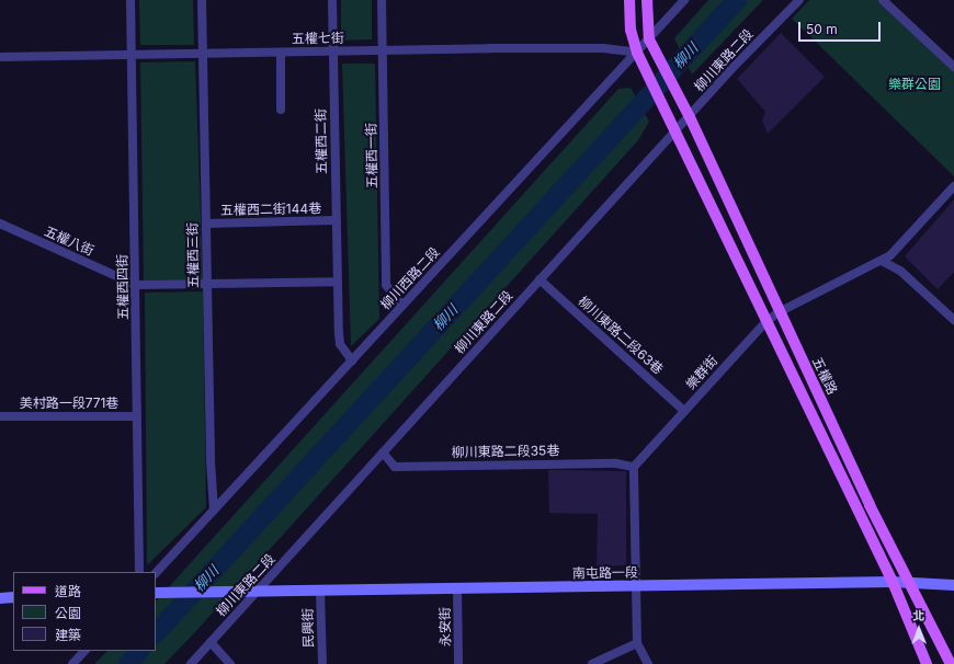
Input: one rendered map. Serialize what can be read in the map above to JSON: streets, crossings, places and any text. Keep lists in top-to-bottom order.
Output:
{
  "streets": {
    "main road": ["五權路", "南屯路一段"],
    "street": [
      "五權七街",
      "柳川東路二段",
      "五權西二街",
      "五權西一街",
      "五權西二街144巷",
      "五權八街",
      "五權西三街",
      "柳川西路二段",
      "五權西四街",
      "柳川東路二段63巷",
      "樂群街",
      "美村路一段771巷",
      "柳川東路二段35巷",
      "永安街",
      "民興街"
    ]
  },
  "crossings": [
    ["五權七街", "五權西二街"],
    ["五權七街", "五權西一街"],
    ["五權七街", "五權西三街"],
    ["五權七街", "柳川西路二段"],
    ["五權七街", "五權西四街"],
    ["柳川東路二段", "柳川東路二段63巷"],
    ["柳川東路二段", "五權路"],
    ["柳川東路二段", "柳川東路二段35巷"],
    ["柳川東路二段", "南屯路一段"],
    ["五權西二街", "五權西二街144巷"],
    ["五權西二街", "柳川西路二段"],
    ["五權西一街", "柳川西路二段"],
    ["五權西二街144巷", "五權西三街"],
    ["五權八街", "五權西三街"],
    ["五權八街", "五權西四街"],
    ["五權西三街", "柳川西路二段"],
    ["柳川西路二段", "五權路"],
    ["五權西四街", "美村路一段771巷"],
    ["柳川東路二段63巷", "樂群街"],
    ["樂群街", "五權路"],
    ["樂群街", "柳川東路二段35巷"],
    ["五權路", "南屯路一段"],
    ["南屯路一段", "永安街"],
    ["南屯路一段", "民興街"]
  ],
  "water": ["柳川"],
  "parks": ["樂群公園"],
  "legend": ["道路", "公園", "建築"],
  "scale_bar": "50 m",
  "north": "top"
}
